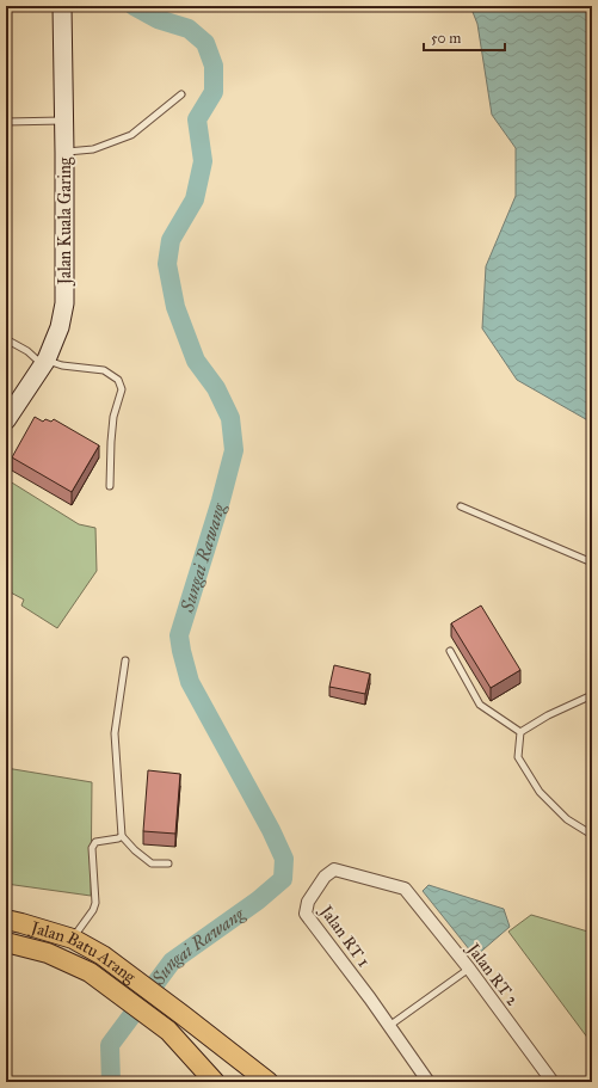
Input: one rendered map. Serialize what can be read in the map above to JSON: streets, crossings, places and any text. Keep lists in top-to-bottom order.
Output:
{
  "streets": {
    "main road": ["Jalan Batu Arang"],
    "street": ["Jalan Kuala Garing", "Jalan RT 1", "Jalan RT 2"]
  },
  "crossings": [
    ["Jalan RT 1", "Jalan RT 2"]
  ],
  "water": ["Sungai Rawang"],
  "scale_bar": "50 m"
}
